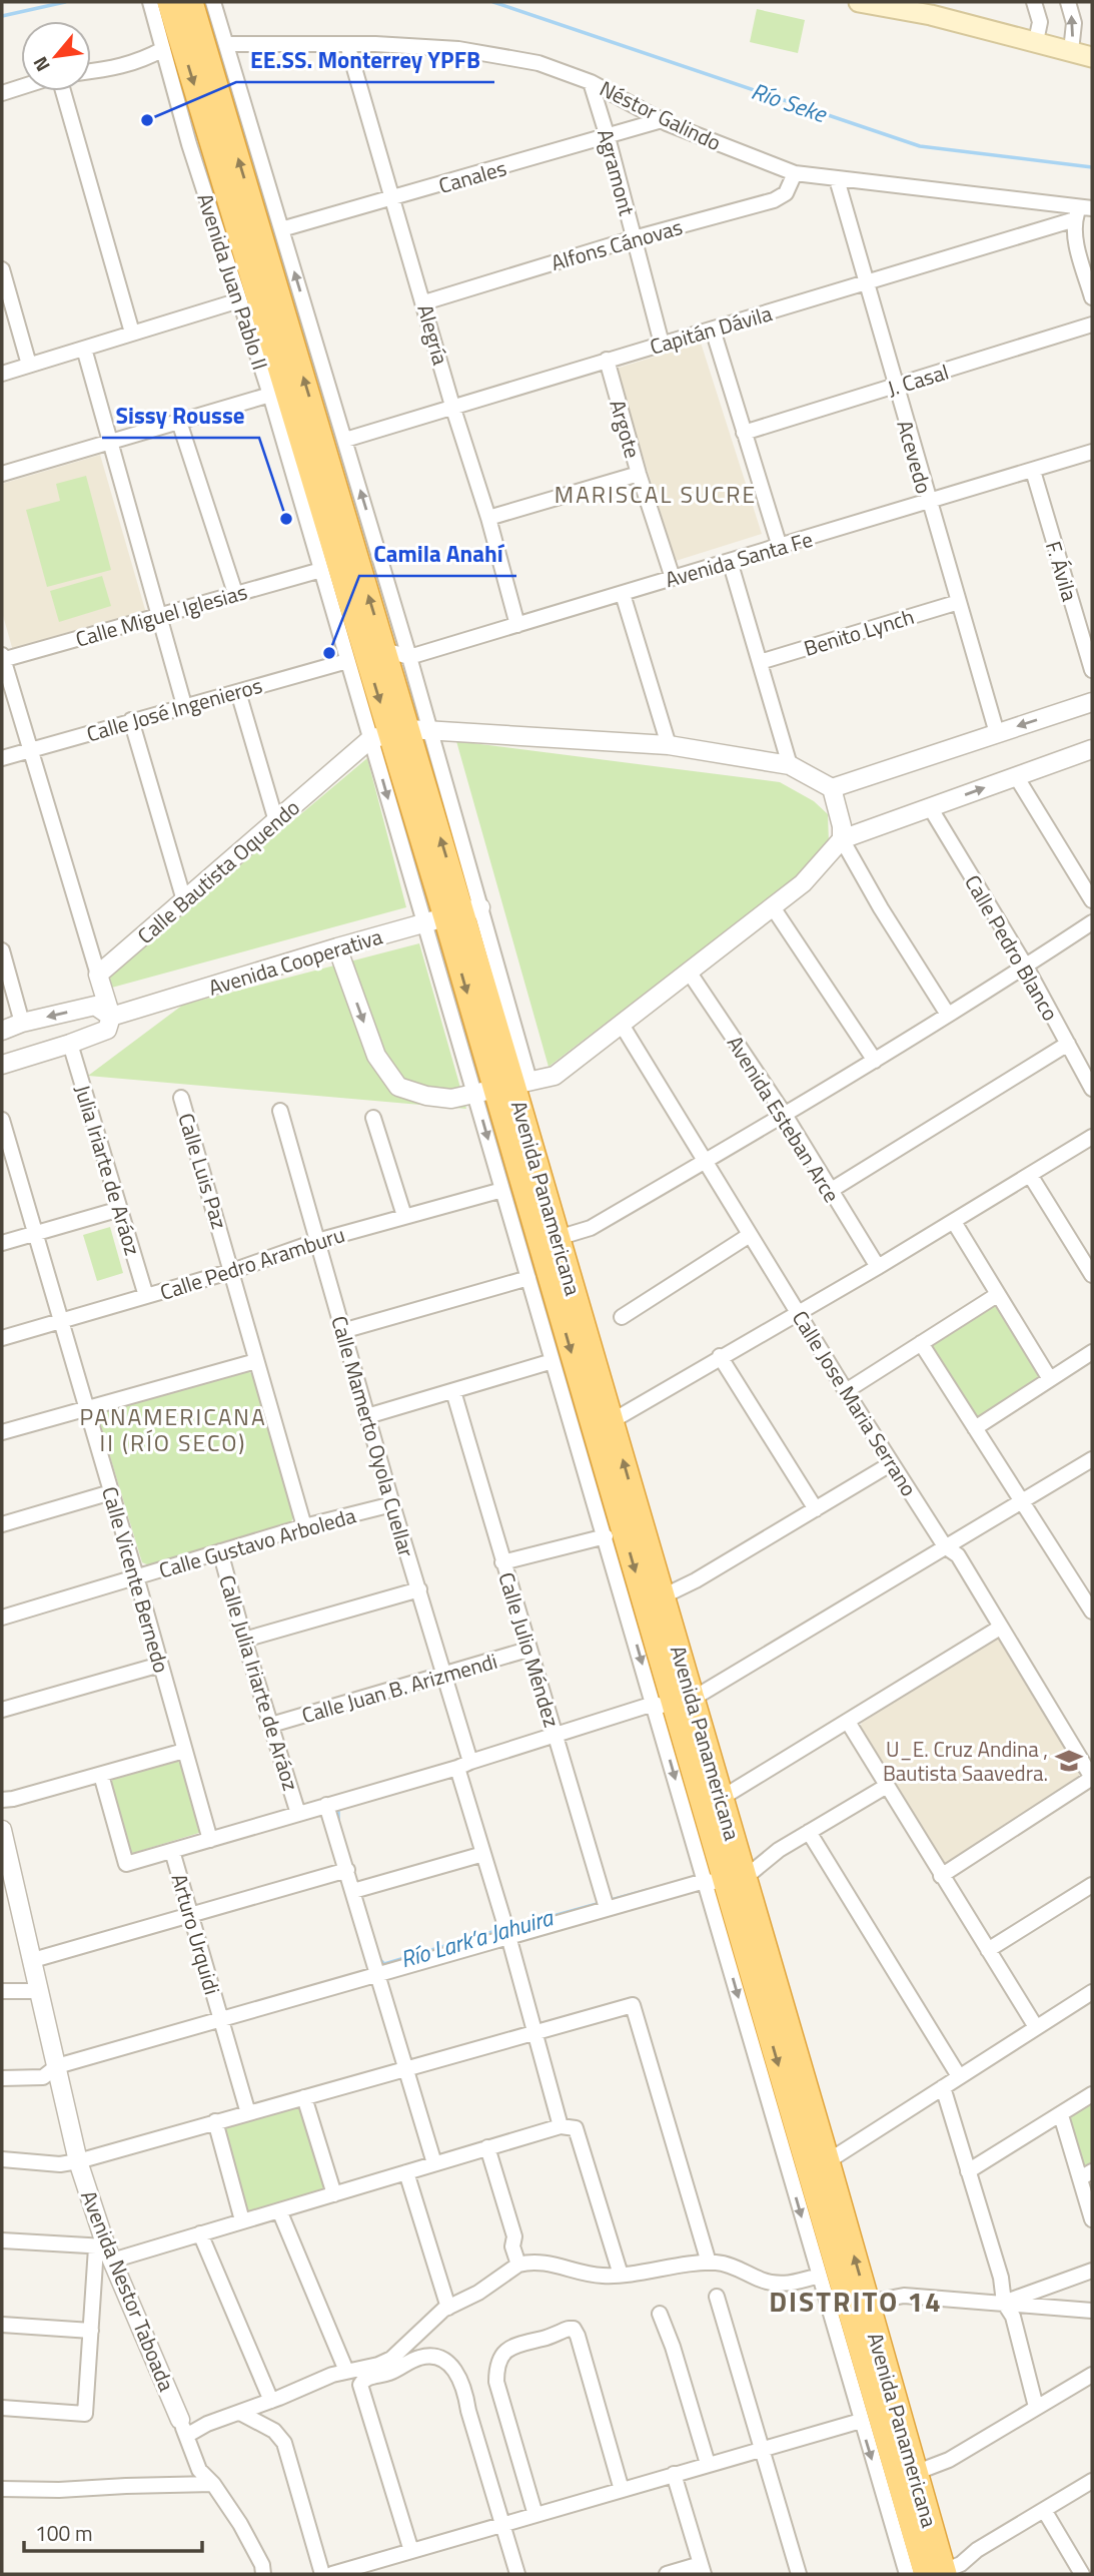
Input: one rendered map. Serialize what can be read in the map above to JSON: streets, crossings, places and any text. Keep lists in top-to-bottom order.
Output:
{
  "streets": {
    "highway": ["Avenida Juan Pablo II", "Avenida Panamericana"],
    "street": [
      "Néstor Galindo",
      "Agramont",
      "Canales",
      "Alfons Cánovas",
      "Capitán Dávila",
      "Alegría",
      "J. Casal",
      "Argote",
      "Acevedo",
      "Avenida Santa Fe",
      "F. Ávila",
      "Calle Miguel Iglesias",
      "Benito Lynch",
      "Calle José Ingenieros",
      "Calle Bautista Oquendo",
      "Calle Pedro Blanco",
      "Avenida Cooperativa",
      "Avenida Esteban Arce",
      "Julia Iriarte de Aráoz",
      "Calle Luis Paz",
      "Calle Pedro Aramburu",
      "Calle Jose Maria Serrano",
      "Calle Mamerto Oyola Cuellar",
      "Calle Gustavo Arboleda",
      "Calle Vicente Bernedo",
      "Calle Julio Méndez",
      "Calle Julia Iriarte de Aráoz",
      "Calle Juan B. Arizmendi",
      "Arturo Urquidi",
      "Avenida Nestor Taboada"
    ]
  },
  "crossings": [
    ["Néstor Galindo", "Agramont"],
    ["Néstor Galindo", "Canales"],
    ["Néstor Galindo", "Alfons Cánovas"],
    ["Néstor Galindo", "Avenida Juan Pablo II"],
    ["Néstor Galindo", "Capitán Dávila"],
    ["Néstor Galindo", "Alegría"],
    ["Néstor Galindo", "Acevedo"],
    ["Agramont", "Canales"],
    ["Agramont", "Alfons Cánovas"],
    ["Agramont", "Capitán Dávila"],
    ["Canales", "Avenida Juan Pablo II"],
    ["Canales", "Alegría"],
    ["Alfons Cánovas", "Alegría"],
    ["Avenida Juan Pablo II", "Capitán Dávila"],
    ["Avenida Juan Pablo II", "Avenida Santa Fe"],
    ["Avenida Juan Pablo II", "Calle Miguel Iglesias"],
    ["Avenida Juan Pablo II", "Calle José Ingenieros"],
    ["Avenida Juan Pablo II", "Calle Bautista Oquendo"],
    ["Avenida Juan Pablo II", "Avenida Cooperativa"],
    ["Avenida Juan Pablo II", "Avenida Panamericana"],
    ["Capitán Dávila", "Alegría"],
    ["Capitán Dávila", "Argote"],
    ["Capitán Dávila", "Acevedo"],
    ["Alegría", "Avenida Santa Fe"],
    ["J. Casal", "Acevedo"],
    ["Argote", "Avenida Santa Fe"],
    ["Acevedo", "Avenida Santa Fe"],
    ["Acevedo", "Benito Lynch"],
    ["Avenida Santa Fe", "F. Ávila"],
    ["Avenida Cooperativa", "Julia Iriarte de Aráoz"],
    ["Avenida Cooperativa", "Avenida Panamericana"],
    ["Julia Iriarte de Aráoz", "Calle Pedro Aramburu"],
    ["Calle Luis Paz", "Calle Pedro Aramburu"],
    ["Calle Luis Paz", "Calle Gustavo Arboleda"],
    ["Avenida Panamericana", "Calle Pedro Aramburu"],
    ["Calle Pedro Aramburu", "Calle Mamerto Oyola Cuellar"],
    ["Calle Pedro Aramburu", "Calle Vicente Bernedo"],
    ["Calle Mamerto Oyola Cuellar", "Calle Gustavo Arboleda"],
    ["Calle Mamerto Oyola Cuellar", "Calle Juan B. Arizmendi"],
    ["Calle Gustavo Arboleda", "Calle Vicente Bernedo"],
    ["Calle Gustavo Arboleda", "Calle Julia Iriarte de Aráoz"],
    ["Calle Julio Méndez", "Calle Juan B. Arizmendi"],
    ["Calle Julia Iriarte de Aráoz", "Calle Juan B. Arizmendi"]
  ],
  "districts": ["MARISCAL SUCRE", "PANAMERICANA II (RÍO SECO)", "DISTRITO 14"],
  "water": ["Río Seke", "Río Lark’a Jahuira"],
  "places": {
    "other": ["EE.SS. Monterrey YPFB", "Sissy Rousse", "Camila Anahí"],
    "school or university": ["U_E. Cruz Andina , Bautista Saavedra."]
  },
  "scale_bar": "100 m",
  "north": "bottom left"
}
